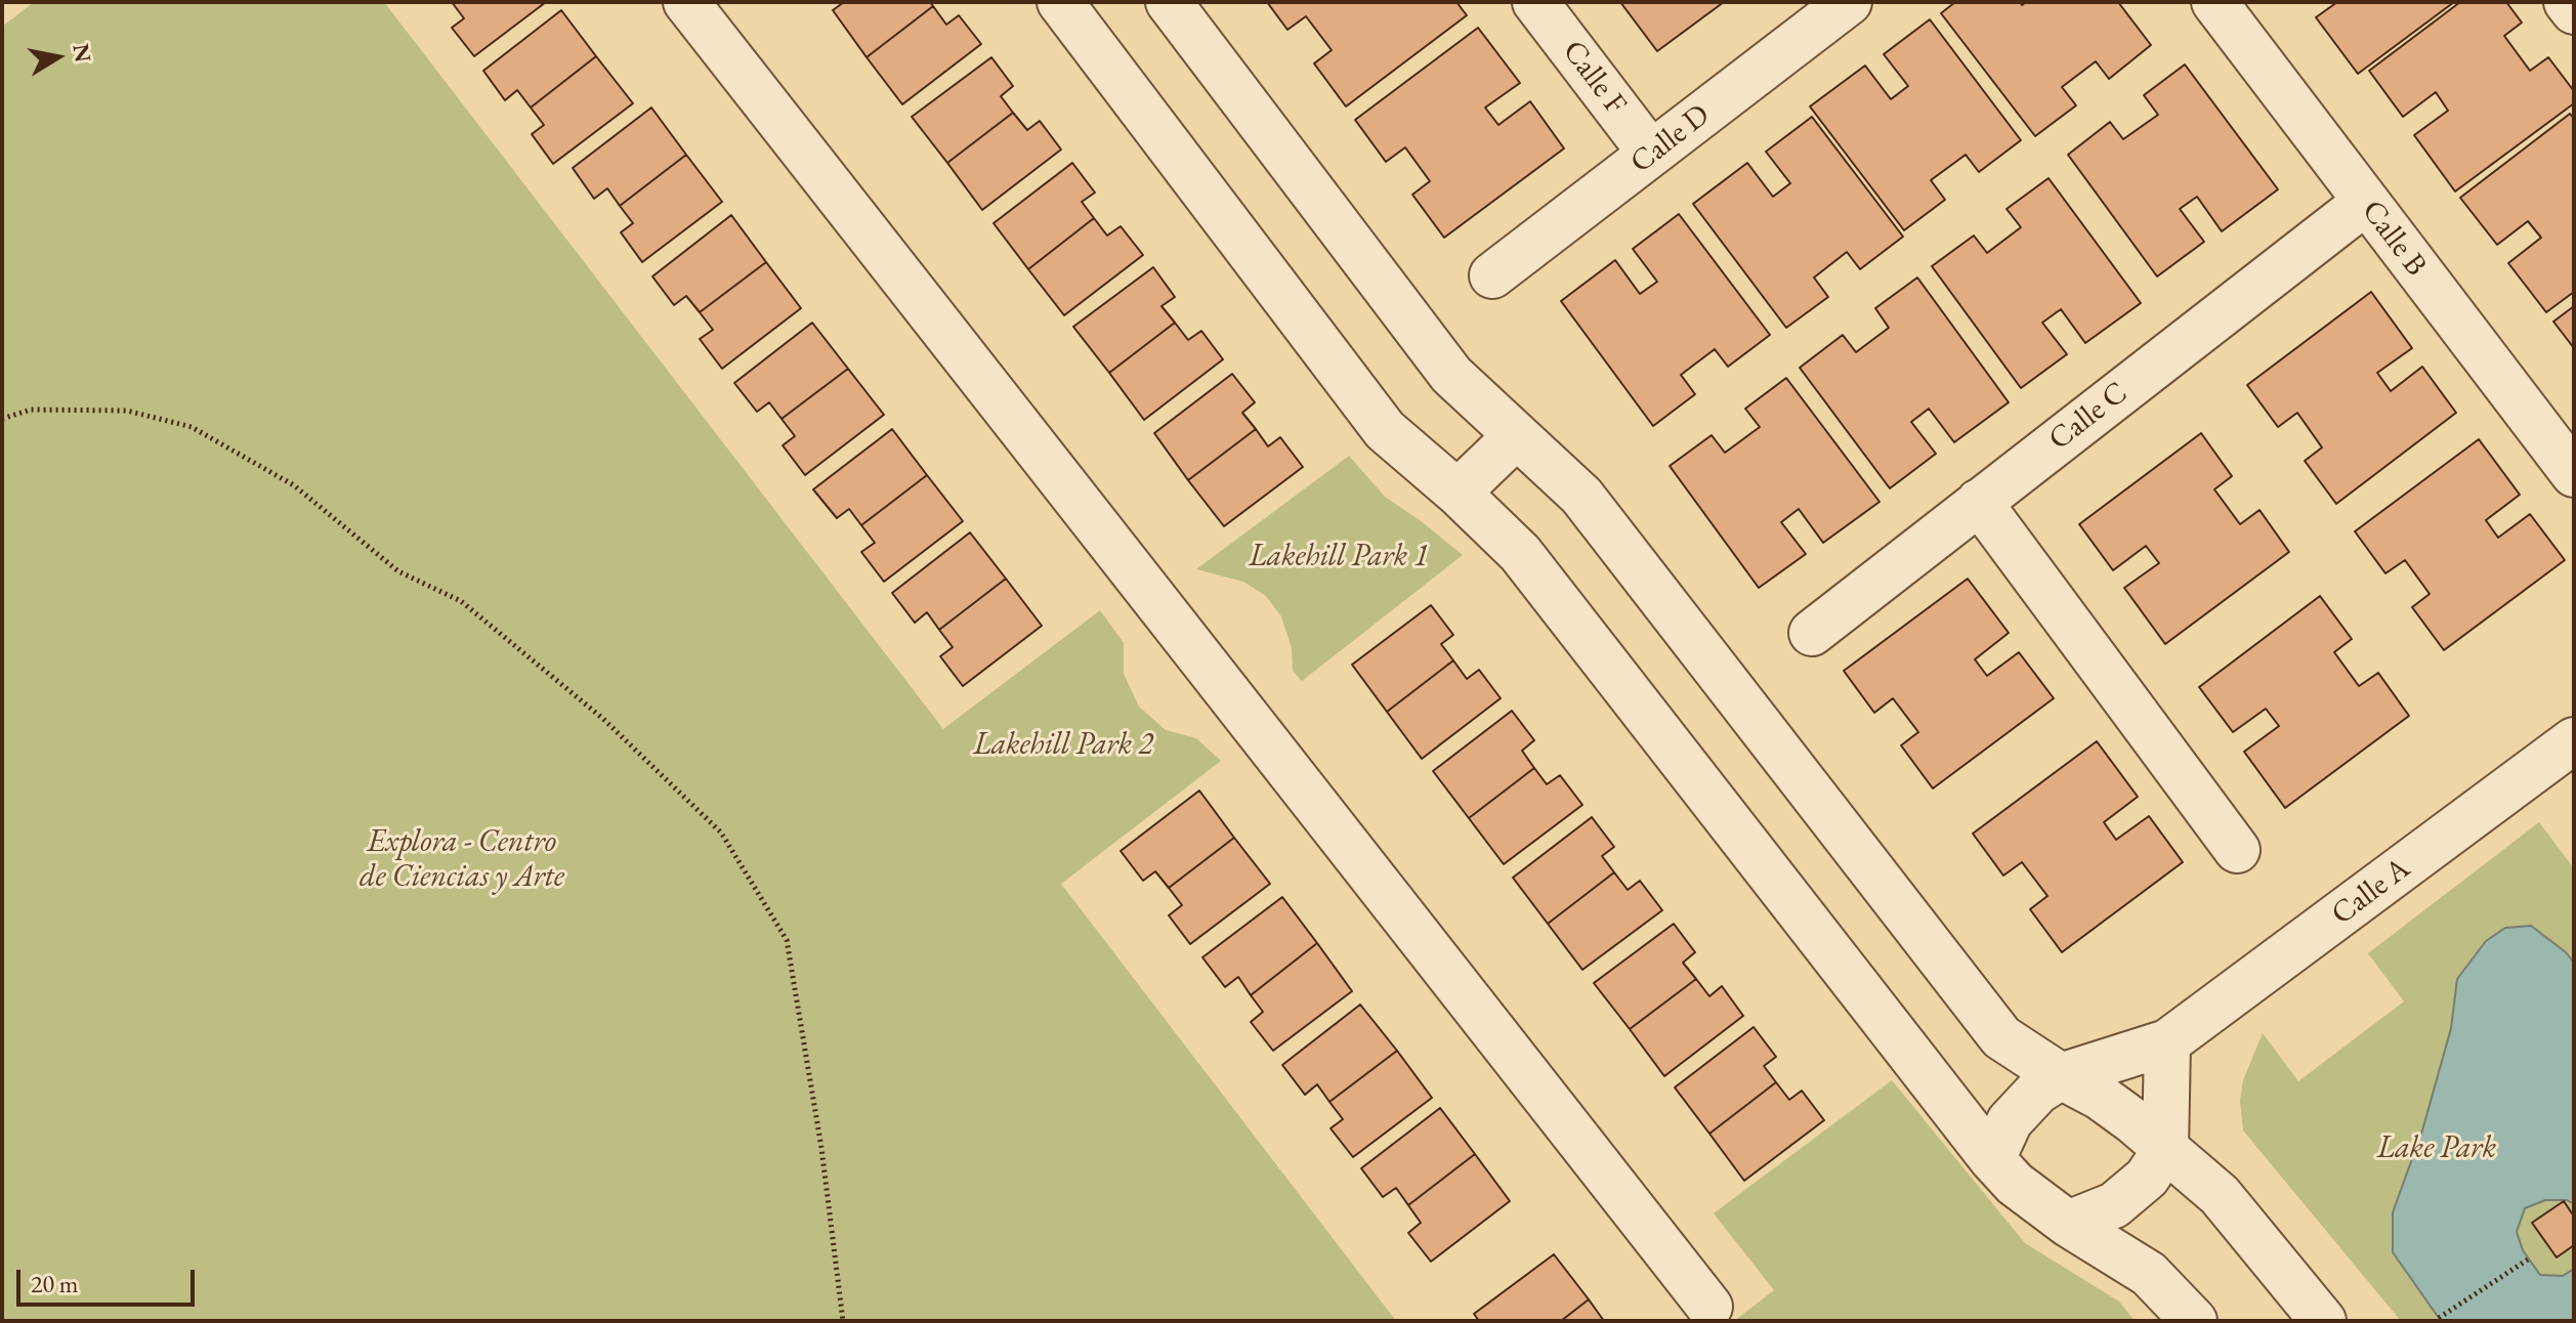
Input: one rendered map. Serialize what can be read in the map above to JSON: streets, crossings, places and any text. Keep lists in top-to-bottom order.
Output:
{
  "streets": {
    "street": [
      "Calle F",
      "Calle D",
      "Calle B",
      "Calle C",
      "Calle A"
    ]
  },
  "crossings": [
    ["Calle F", "Calle D"],
    ["Calle B", "Calle C"]
  ],
  "parks": [
    "Lakehill Park 1",
    "Lakehill Park 2",
    "Explora - Centro de Ciencias y Arte",
    "Lake Park"
  ],
  "scale_bar": "20 m",
  "north": "right"
}
